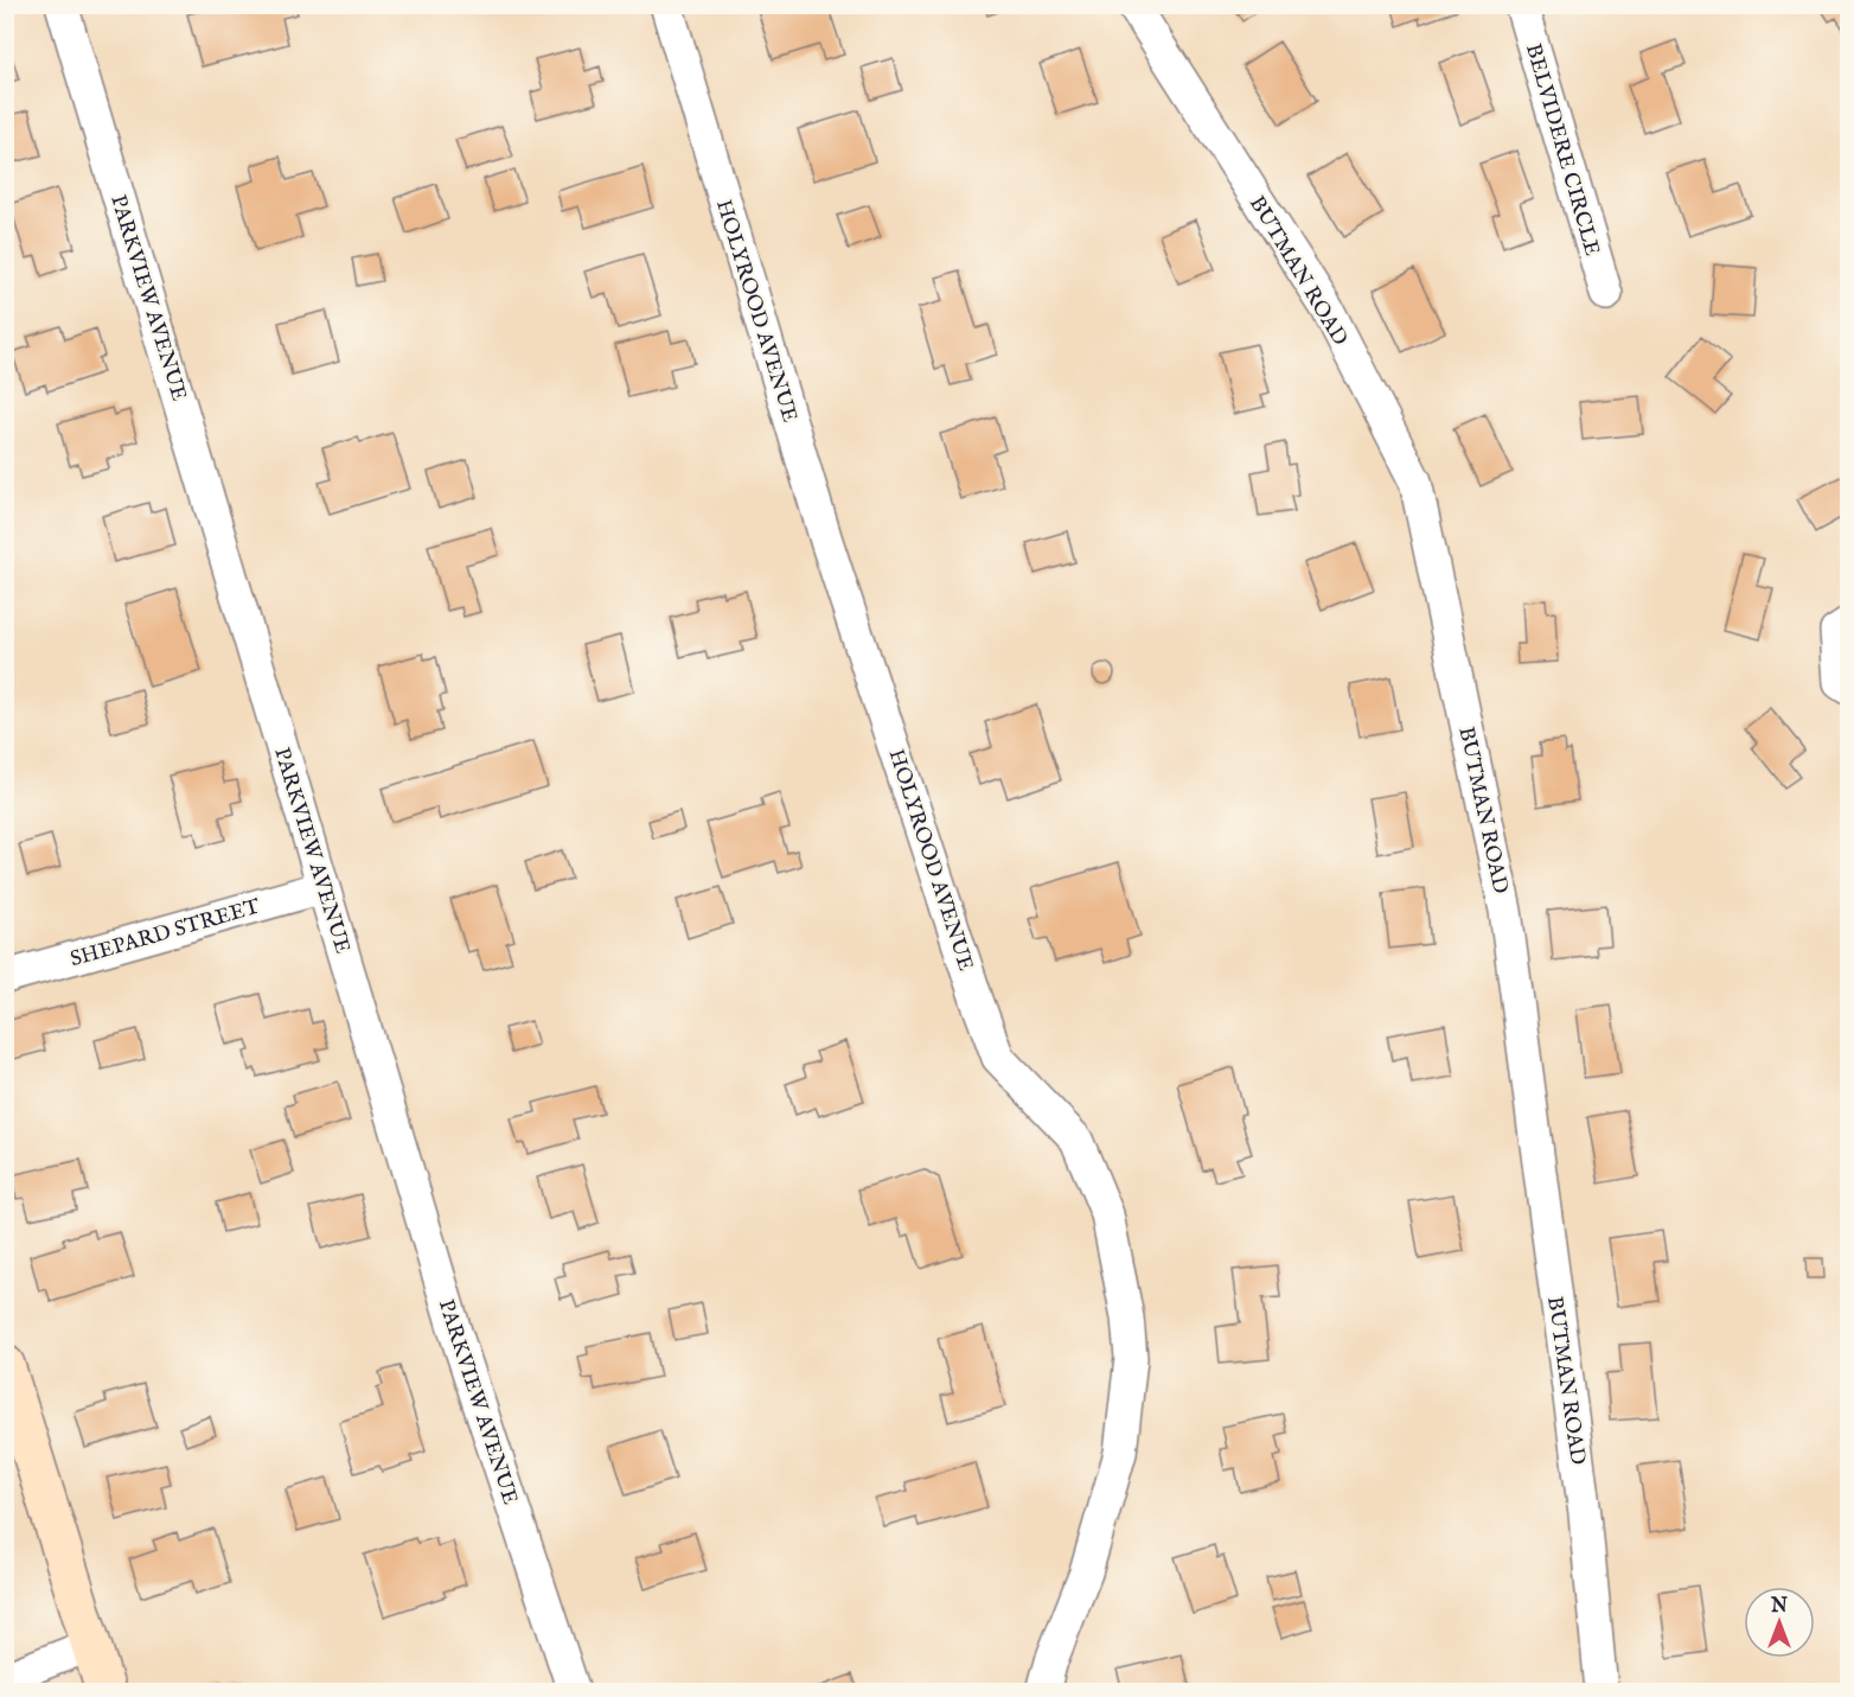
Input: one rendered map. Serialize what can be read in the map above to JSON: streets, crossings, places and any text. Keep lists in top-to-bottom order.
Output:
{
  "streets": {
    "street": [
      "BELVIDERE CIRCLE",
      "BUTMAN ROAD",
      "PARKVIEW AVENUE",
      "HOLYROOD AVENUE",
      "SHEPARD STREET"
    ]
  },
  "crossings": [
    ["PARKVIEW AVENUE", "SHEPARD STREET"]
  ],
  "north": "top"
}
